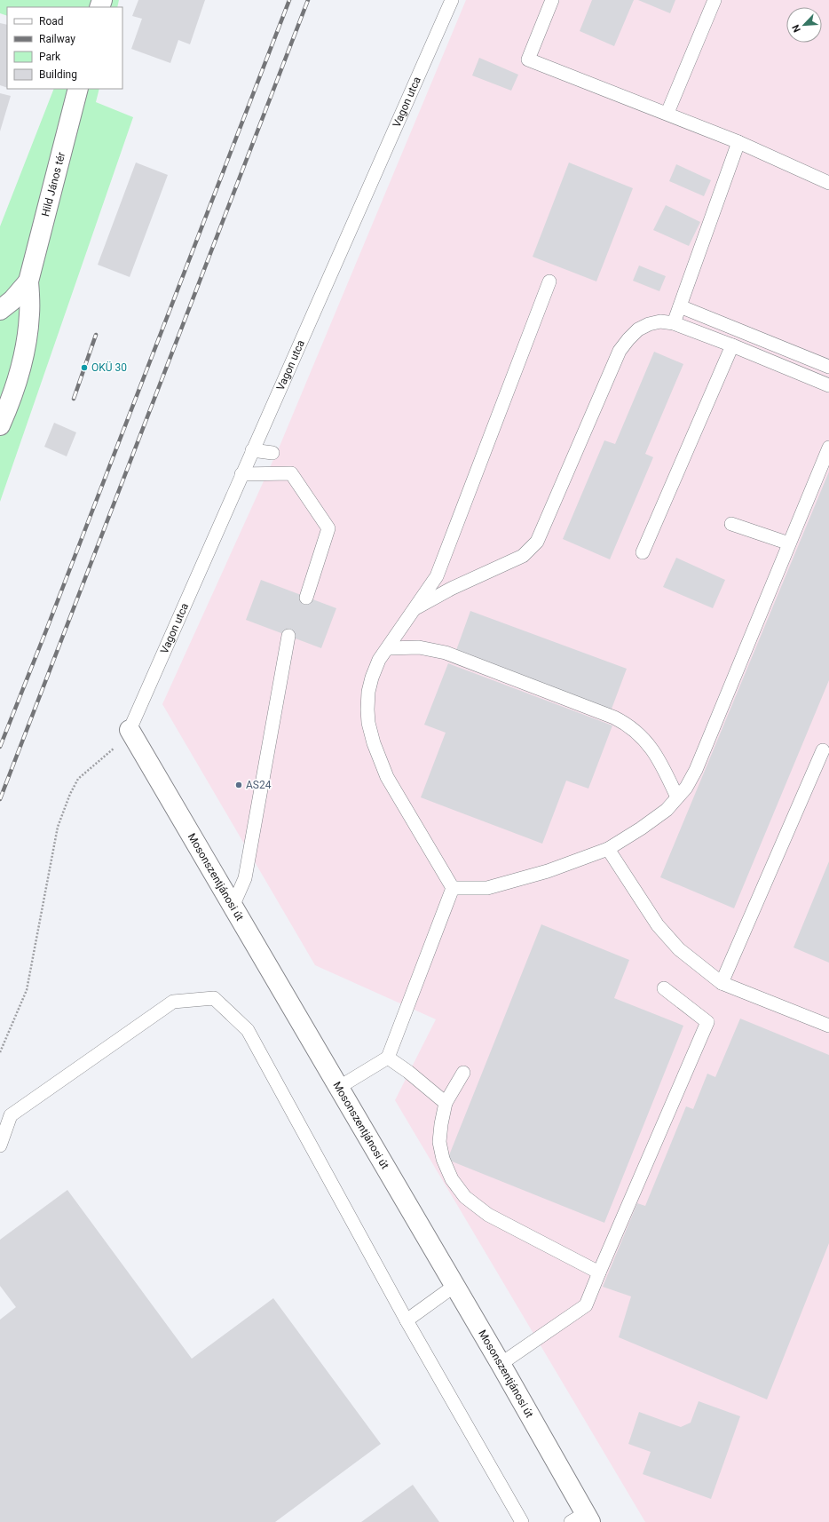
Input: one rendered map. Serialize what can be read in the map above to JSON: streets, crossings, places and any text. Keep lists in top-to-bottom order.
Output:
{
  "streets": {
    "street": ["Hild János tér", "Mosonszentjánosi út"],
    "lane": ["Vagon utca"]
  },
  "crossings": [
    ["Vagon utca", "Mosonszentjánosi út"]
  ],
  "places": ["OKÜ 30", "AS24"],
  "legend": [
    "Road",
    "Railway",
    "Park",
    "Building"
  ],
  "north": "bottom left"
}
